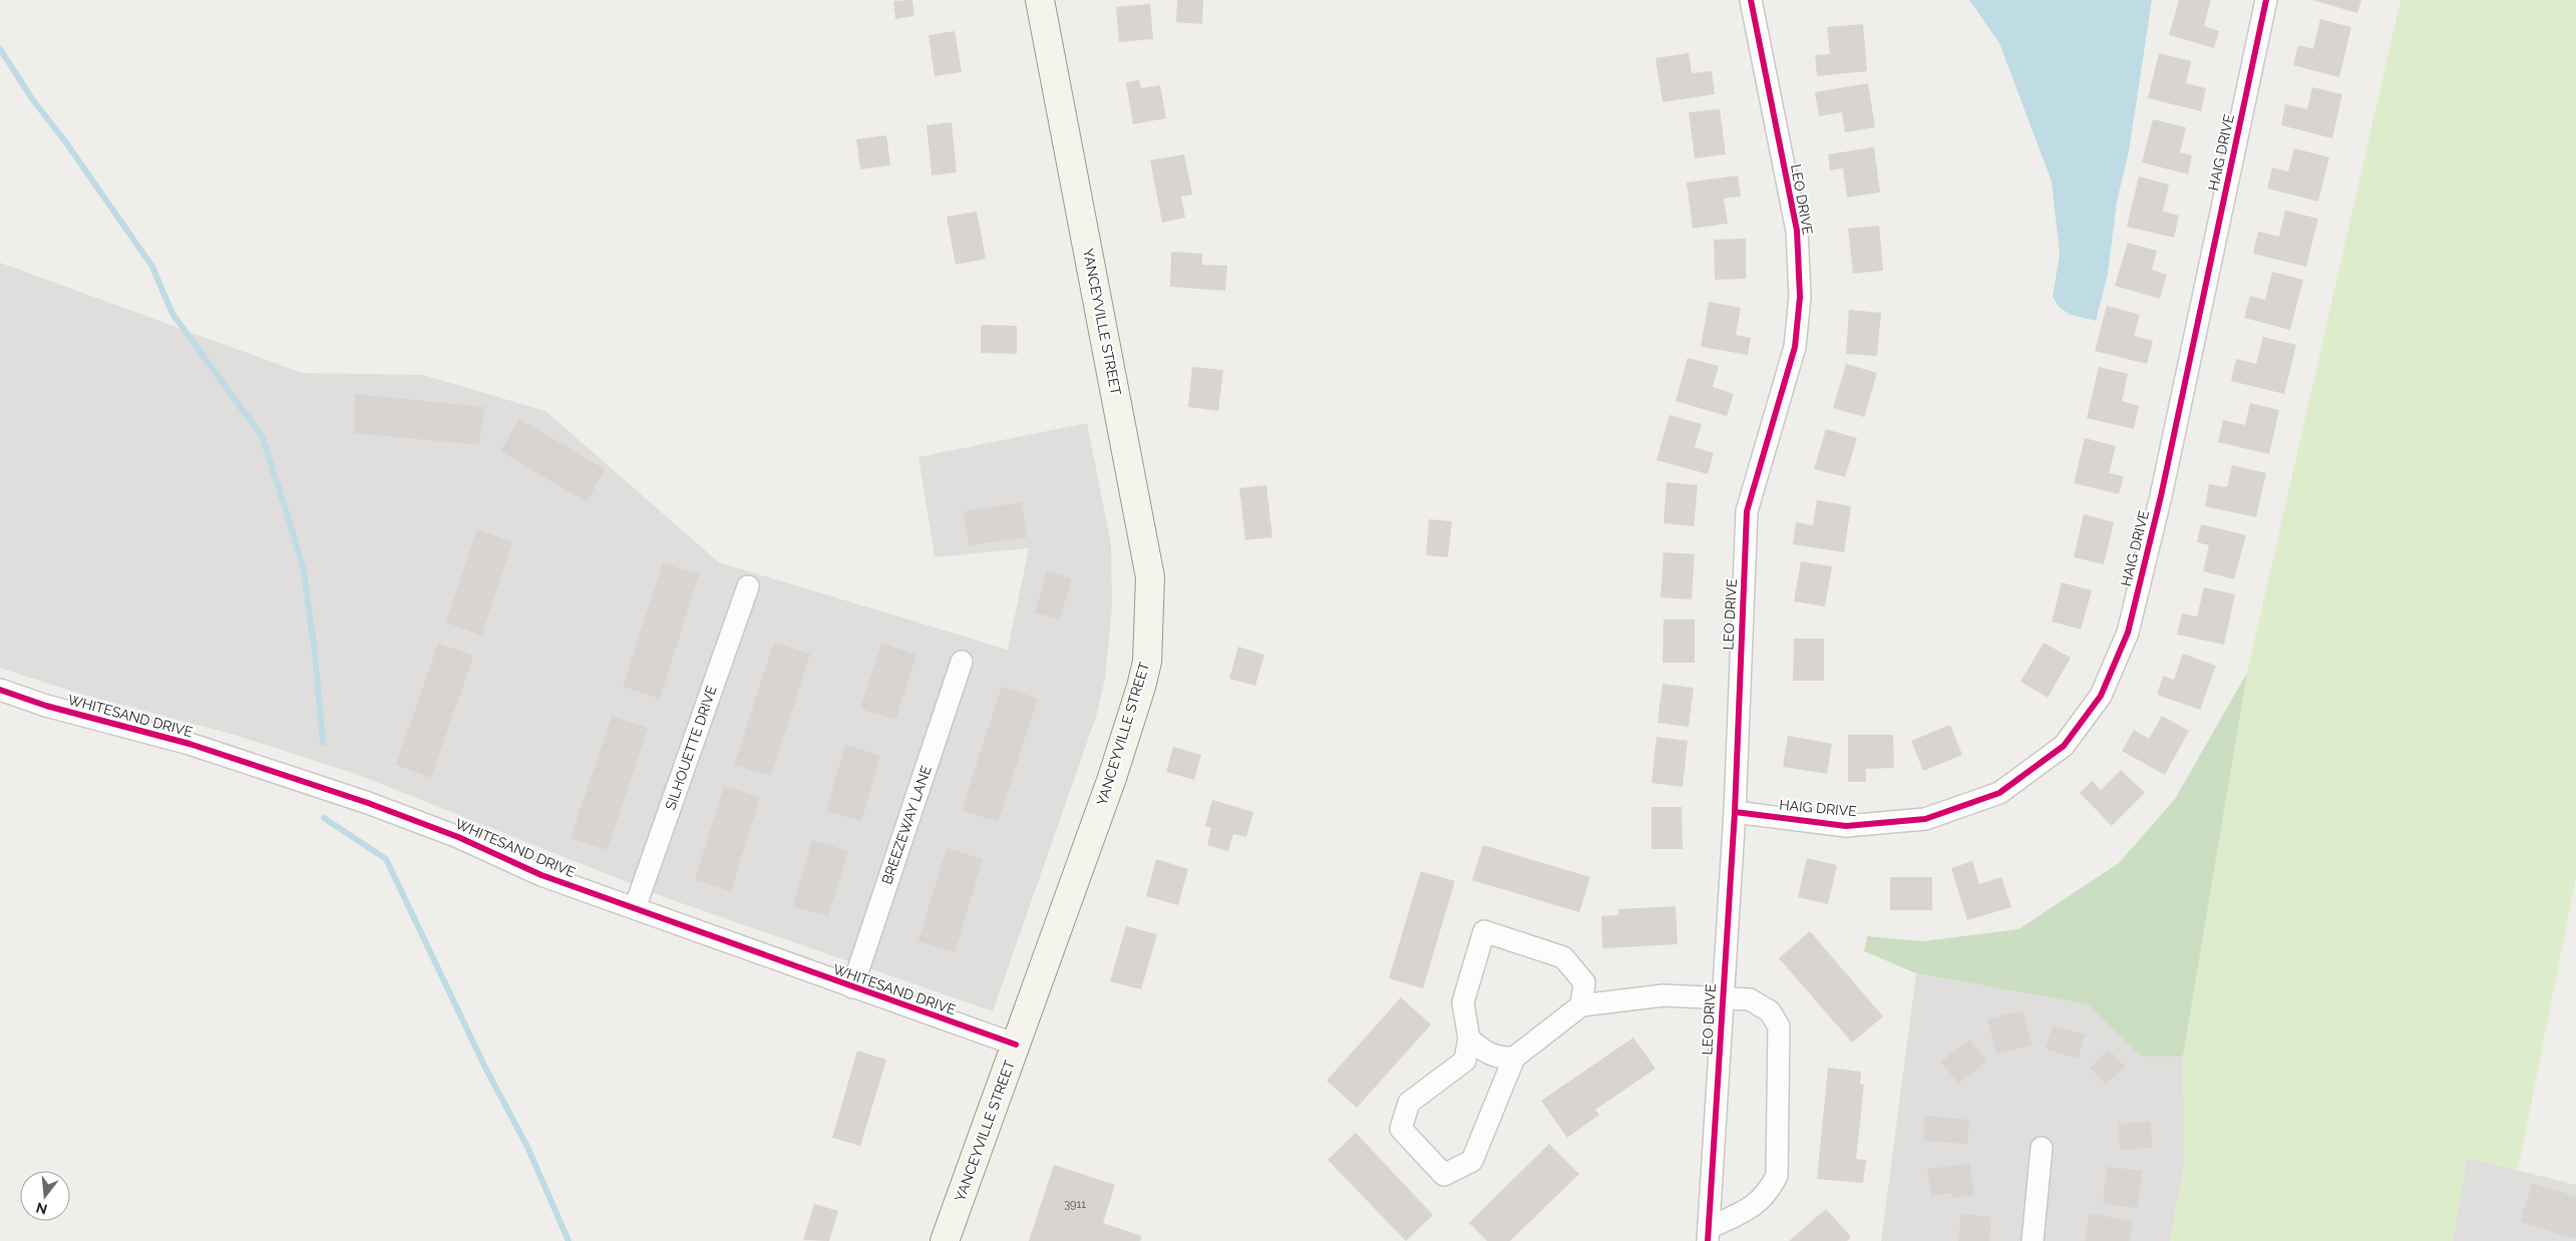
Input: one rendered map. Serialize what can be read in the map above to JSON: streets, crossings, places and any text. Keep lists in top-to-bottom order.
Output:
{
  "streets": {
    "main road": ["YANCEYVILLE STREET"],
    "street": [
      "HAIG DRIVE",
      "LEO DRIVE",
      "WHITESAND DRIVE",
      "SILHOUETTE DRIVE",
      "BREEZEWAY LANE"
    ]
  },
  "crossings": [
    ["HAIG DRIVE", "LEO DRIVE"],
    ["YANCEYVILLE STREET", "WHITESAND DRIVE"],
    ["WHITESAND DRIVE", "SILHOUETTE DRIVE"],
    ["WHITESAND DRIVE", "BREEZEWAY LANE"]
  ],
  "house_numbers": ["3911"],
  "north": "bottom"
}
